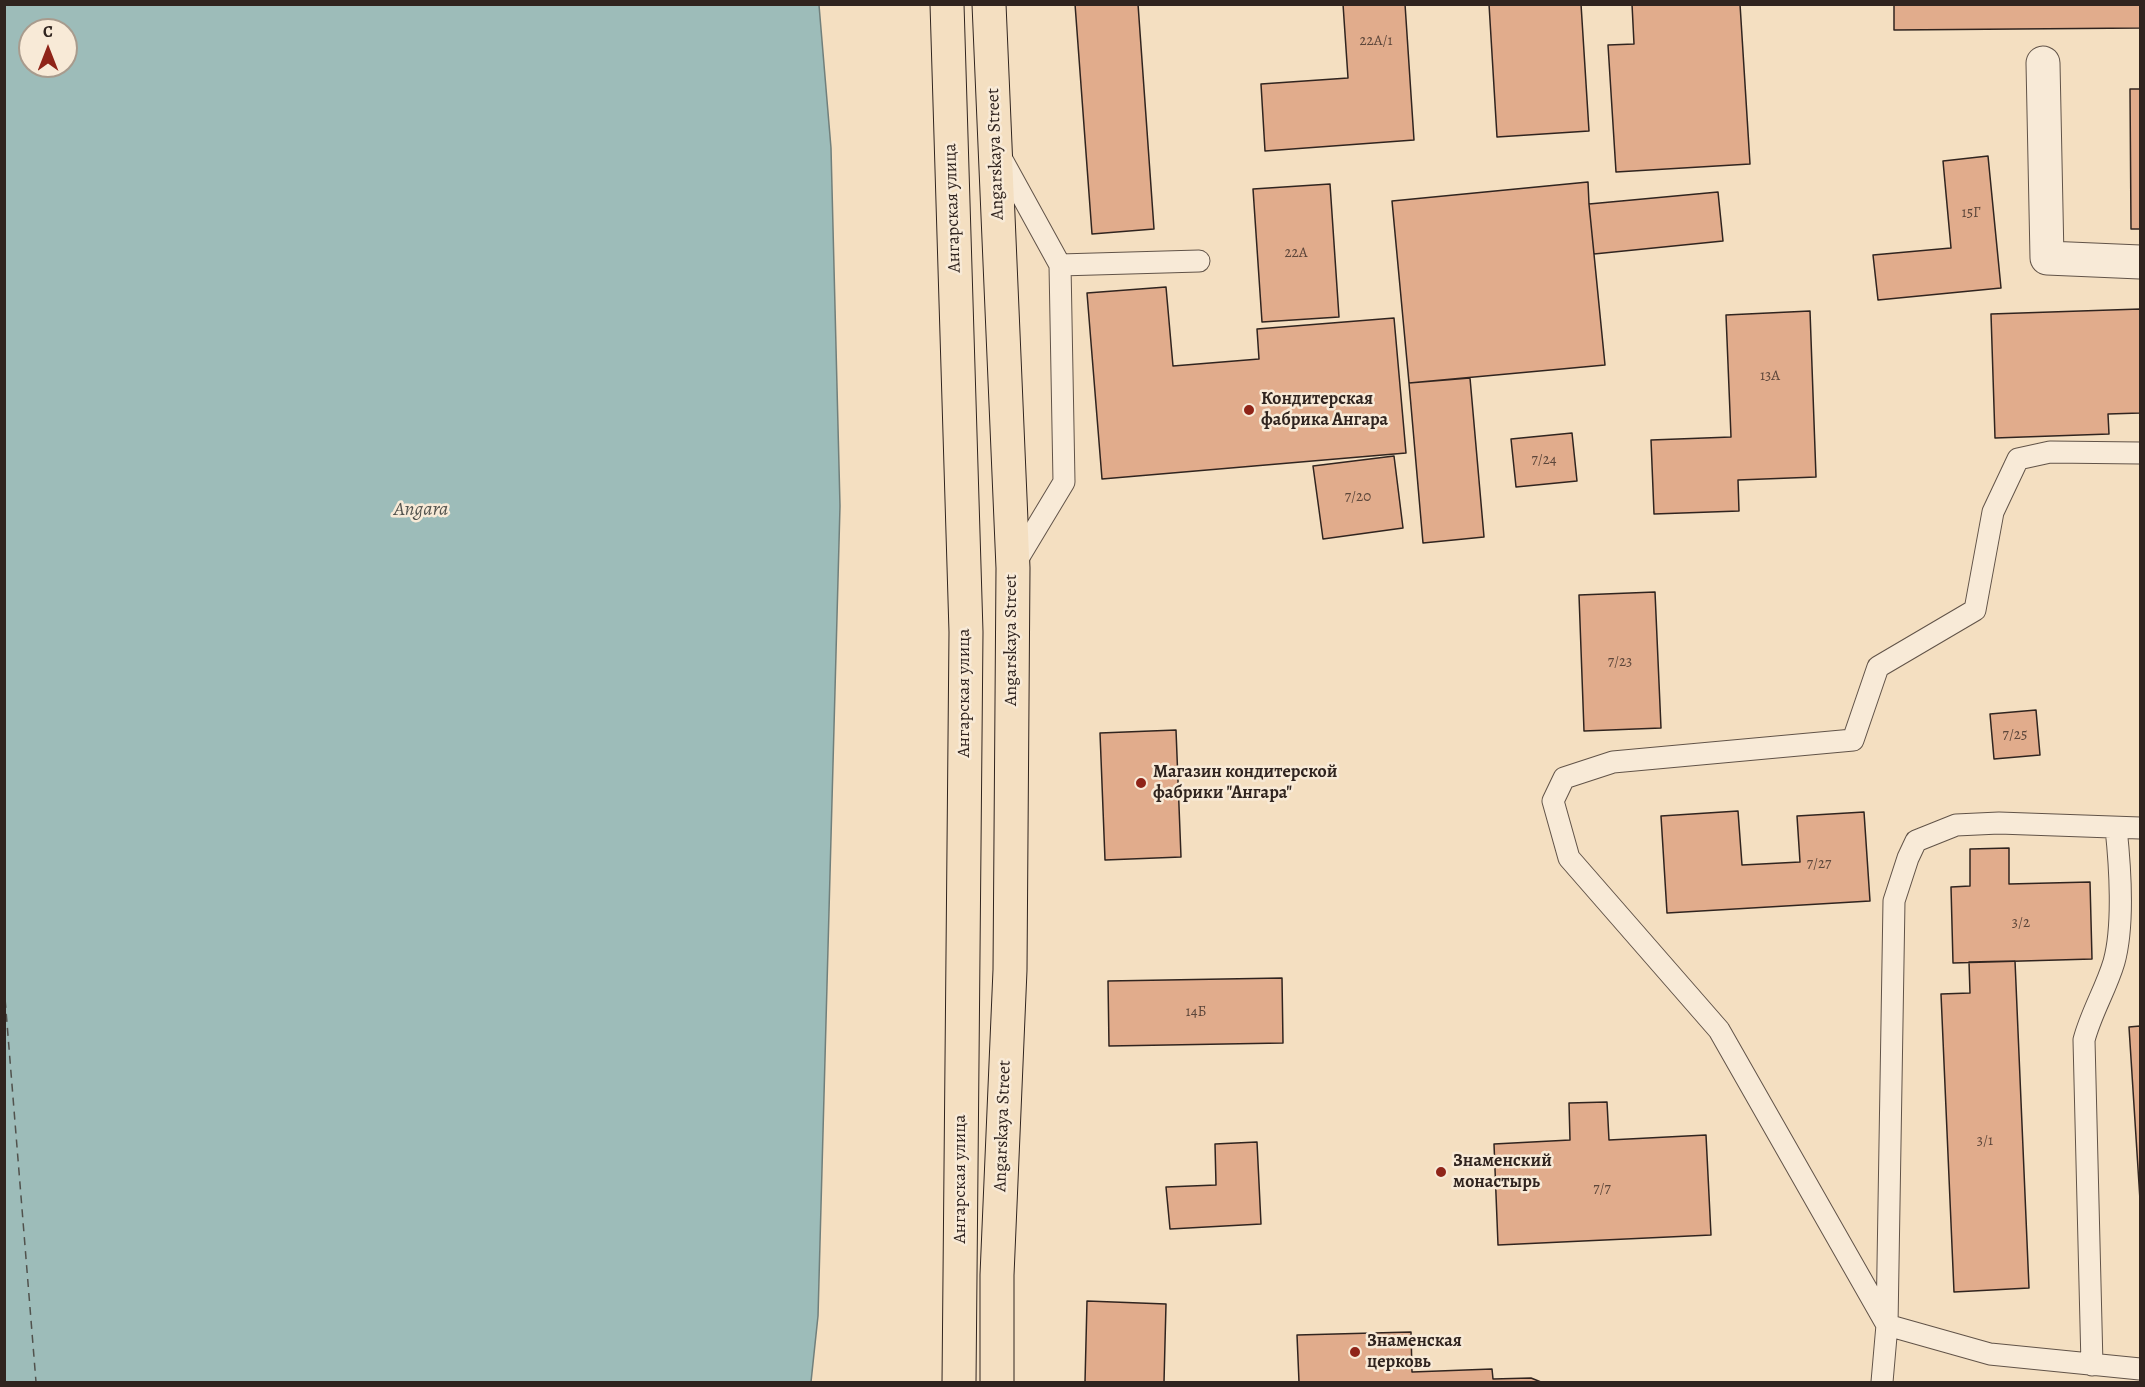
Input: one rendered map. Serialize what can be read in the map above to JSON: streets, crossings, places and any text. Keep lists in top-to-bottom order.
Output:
{
  "streets": {
    "main road": ["Angarskaya Street", "Ангарская улица"]
  },
  "water": ["Angara"],
  "places": [
    "Кондитерская фабрика Ангара",
    "Магазин кондитерской фабрики \"Ангара\"",
    "Знаменский монастырь",
    "Знаменская церковь"
  ],
  "house_numbers": [
    "22А/1",
    "15Г",
    "22А",
    "13А",
    "7/24",
    "7/20",
    "7/23",
    "7/25",
    "7/27",
    "3/2",
    "14Б",
    "3/1",
    "7/7"
  ],
  "north": "top"
}
